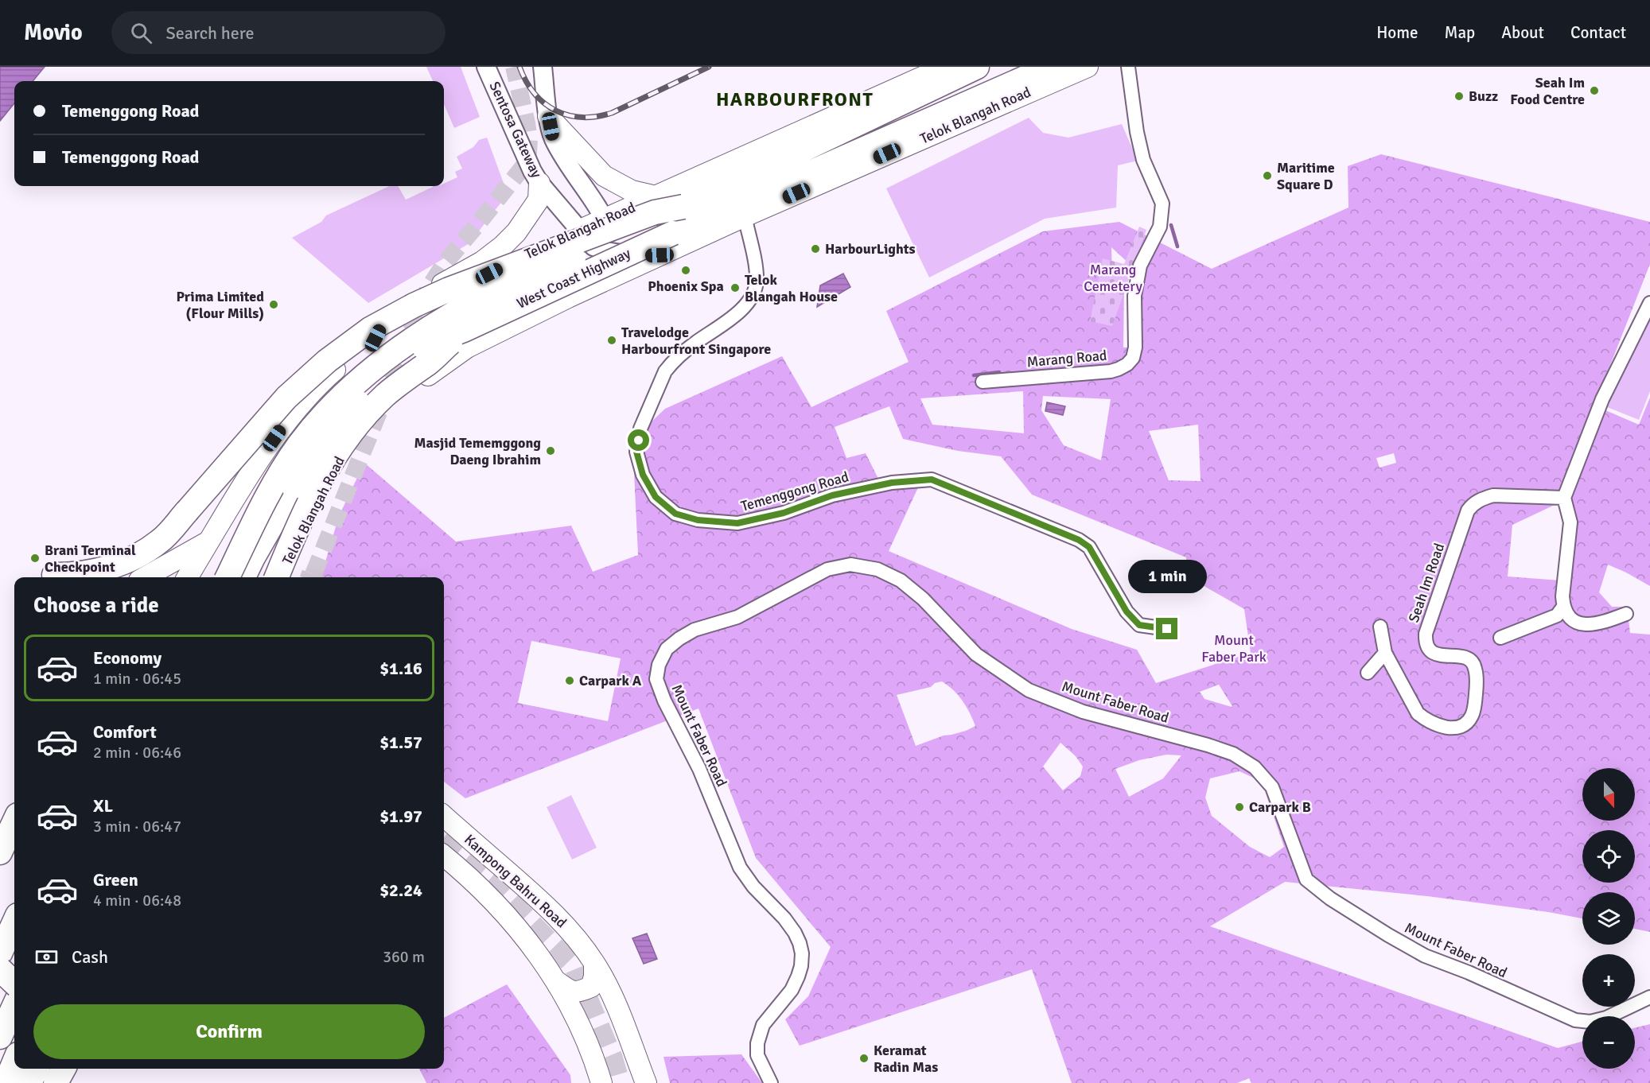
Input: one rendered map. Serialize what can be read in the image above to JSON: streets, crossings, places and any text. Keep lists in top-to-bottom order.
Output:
{
  "streets": {
    "highway": ["West Coast Highway"],
    "main road": ["Telok Blangah Road", "Sentosa Gateway", "Kampong Bahru Road"],
    "street": [
      "Marang Road",
      "Temenggong Road",
      "Seah Im Road",
      "Mount Faber Road"
    ]
  },
  "crossings": [
    ["Telok Blangah Road", "Sentosa Gateway"],
    ["Telok Blangah Road", "West Coast Highway"],
    ["Telok Blangah Road", "Temenggong Road"]
  ],
  "districts": ["HARBOURFRONT"],
  "parks": ["Marang Cemetery", "Mount Faber Park"],
  "places": [
    "Seah Im Food Centre",
    "Buzz",
    "Maritime Square D",
    "HarbourLights",
    "Phoenix Spa",
    "Telok Blangah House",
    "Prima Limited (Flour Mills)",
    "Travelodge Harbourfront Singapore",
    "Masjid Tememggong Daeng Ibrahim",
    "Brani Terminal Checkpoint",
    "Carpark A",
    "Carpark B",
    "Keramat Radin Mas"
  ],
  "north": "bottom",
  "page": {
    "header": "Movio",
    "search": "Search here",
    "nav": [
      "Home",
      "Map",
      "About",
      "Contact"
    ],
    "banner": ["Temenggong Road", "Temenggong Road"],
    "bubble": "1 min",
    "heading": "Choose a ride",
    "list": [
      {
        "name": "Economy",
        "note": "1 min · 06:45",
        "value": "$1.16"
      },
      {
        "name": "Comfort",
        "note": "2 min · 06:46",
        "value": "$1.57"
      },
      {
        "name": "XL",
        "note": "3 min · 06:47",
        "value": "$1.97"
      },
      {
        "name": "Green",
        "note": "4 min · 06:48",
        "value": "$2.24"
      }
    ],
    "map_buttons": ["+", "−"],
    "pay": ["Cash", "360 m"],
    "buttons": "Confirm"
  }
}
